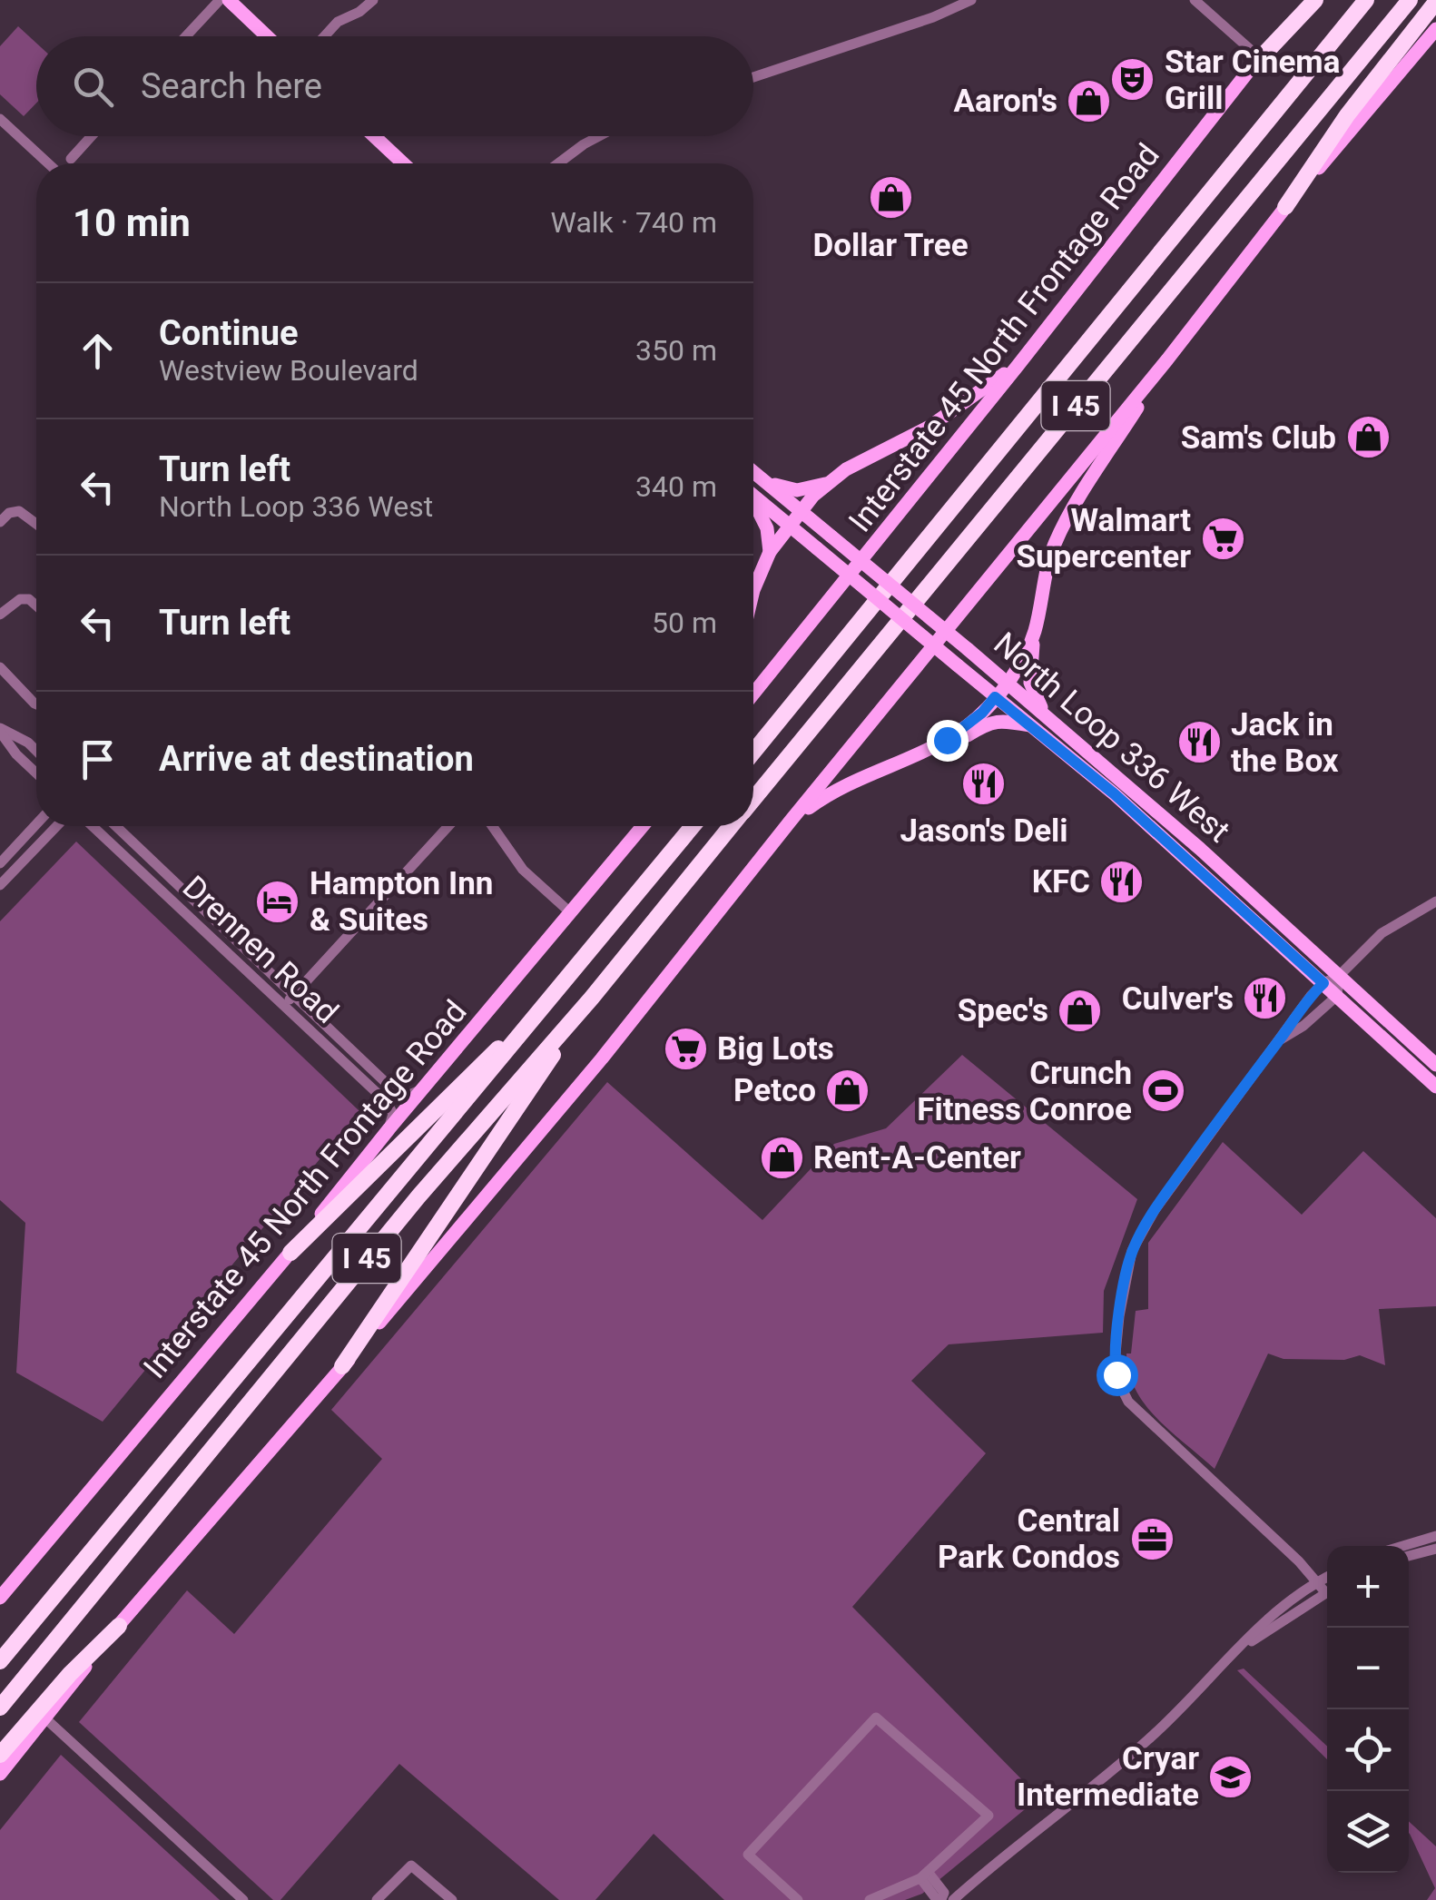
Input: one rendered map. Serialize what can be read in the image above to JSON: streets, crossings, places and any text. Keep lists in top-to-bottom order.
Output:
{
  "streets": {
    "highway": ["I 45"],
    "main road": ["Interstate 45 North Frontage Road", "North Loop 336 West"],
    "street": ["Drennen Road"]
  },
  "crossings": [
    ["Interstate 45 North Frontage Road", "Drennen Road"]
  ],
  "places": {
    "theatre": ["Star Cinema Grill"],
    "shop": [
      "Aaron's",
      "Dollar Tree",
      "Sam's Club",
      "Spec's",
      "Petco",
      "Rent-A-Center"
    ],
    "supermarket": ["Walmart Supercenter", "Big Lots"],
    "restaurant": [
      "Jack in the Box",
      "Jason's Deli",
      "KFC",
      "Culver's"
    ],
    "hotel": ["Hampton Inn & Suites"],
    "sports": ["Crunch Fitness Conroe"],
    "office": ["Central Park Condos"],
    "school or university": ["Cryar Intermediate"]
  },
  "page": {
    "search": "Search here",
    "heading": ["10 min", "Walk · 740 m"],
    "list": [
      ["Continue", "Westview Boulevard", "350 m"],
      ["Turn left", "North Loop 336 West", "340 m"],
      ["Turn left", "50 m"],
      "Arrive at destination"
    ],
    "map_buttons": ["+", "−"]
  }
}
